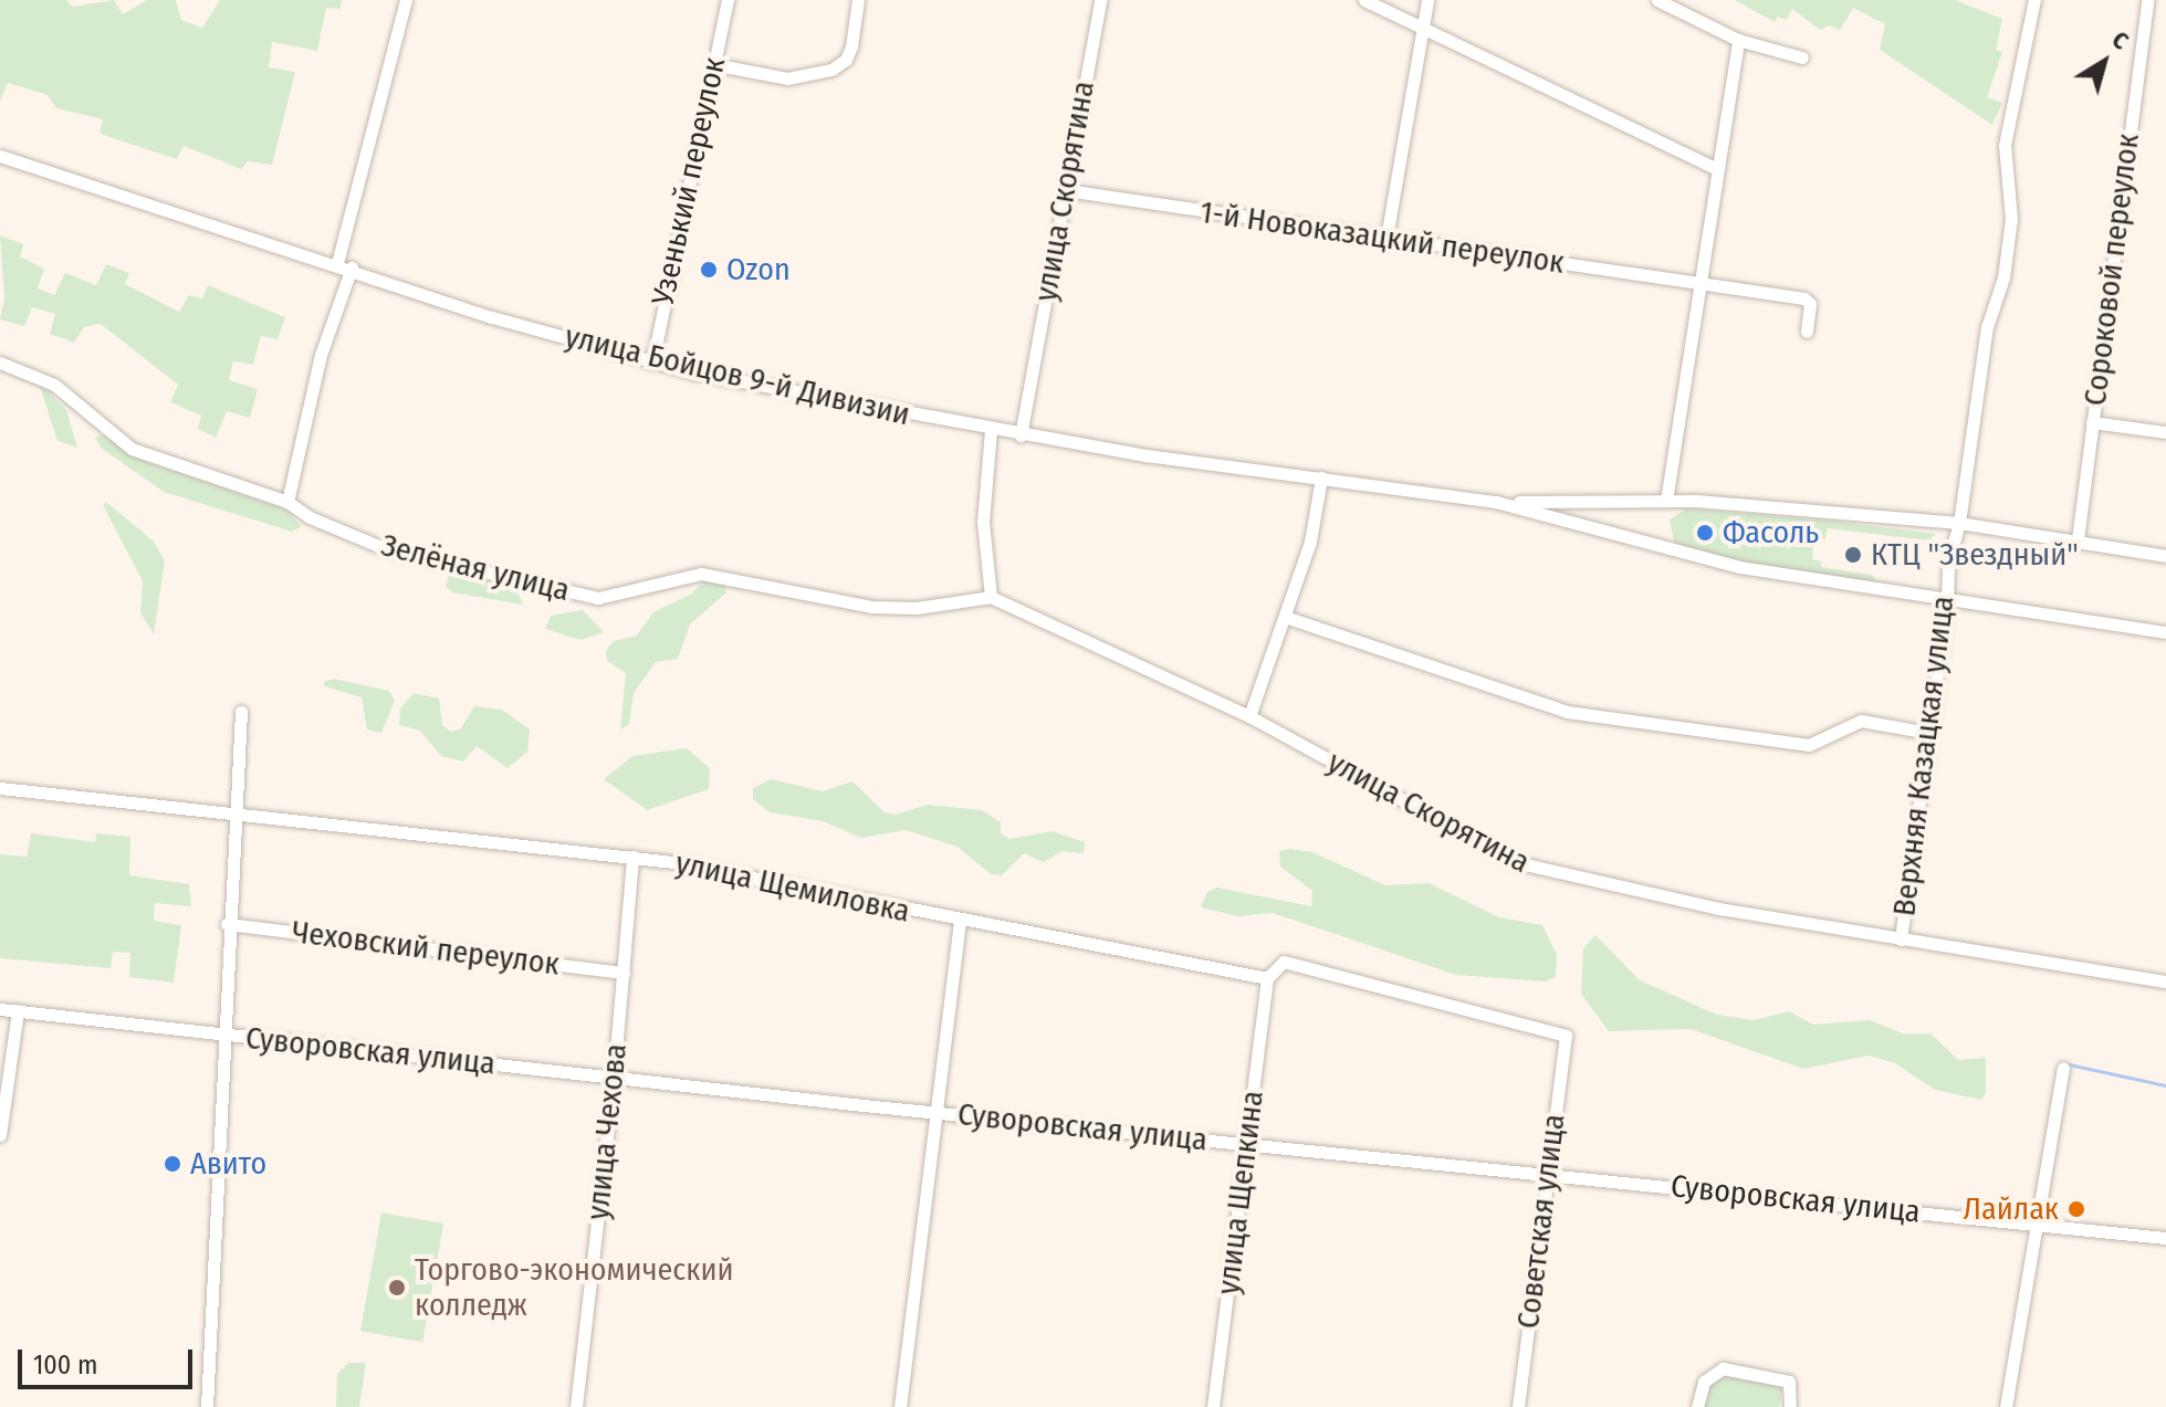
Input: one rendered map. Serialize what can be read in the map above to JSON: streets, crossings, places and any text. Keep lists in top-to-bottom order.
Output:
{
  "streets": {
    "street": [
      "Узенький переулок",
      "улица Скорятина",
      "1-й Новоказацкий переулок",
      "Сороковой переулок",
      "улица Бойцов 9-й Дивизии",
      "Зелёная улица",
      "Верхняя Казацкая улица",
      "улица Щемиловка",
      "Чеховский переулок",
      "Суворовская улица",
      "улица Чехова",
      "улица Щепкина",
      "Советская улица"
    ]
  },
  "crossings": [
    ["Узенький переулок", "улица Бойцов 9-й Дивизии"],
    ["улица Скорятина", "1-й Новоказацкий переулок"],
    ["улица Скорятина", "улица Бойцов 9-й Дивизии"],
    ["улица Скорятина", "Зелёная улица"],
    ["улица Скорятина", "Верхняя Казацкая улица"],
    ["Сороковой переулок", "улица Бойцов 9-й Дивизии"],
    ["улица Бойцов 9-й Дивизии", "Верхняя Казацкая улица"],
    ["улица Щемиловка", "улица Чехова"],
    ["улица Щемиловка", "улица Щепкина"],
    ["улица Щемиловка", "Советская улица"],
    ["Чеховский переулок", "улица Чехова"],
    ["Суворовская улица", "улица Чехова"],
    ["Суворовская улица", "улица Щепкина"],
    ["Суворовская улица", "Советская улица"],
    ["улица Щепкина", "Советская улица"]
  ],
  "places": [
    "Ozon",
    "Фасоль",
    "КТЦ \"Звездный\"",
    "Авито",
    "Лайлак",
    "Торгово-экономический колледж"
  ],
  "scale_bar": "100 m",
  "north": "top right"
}
